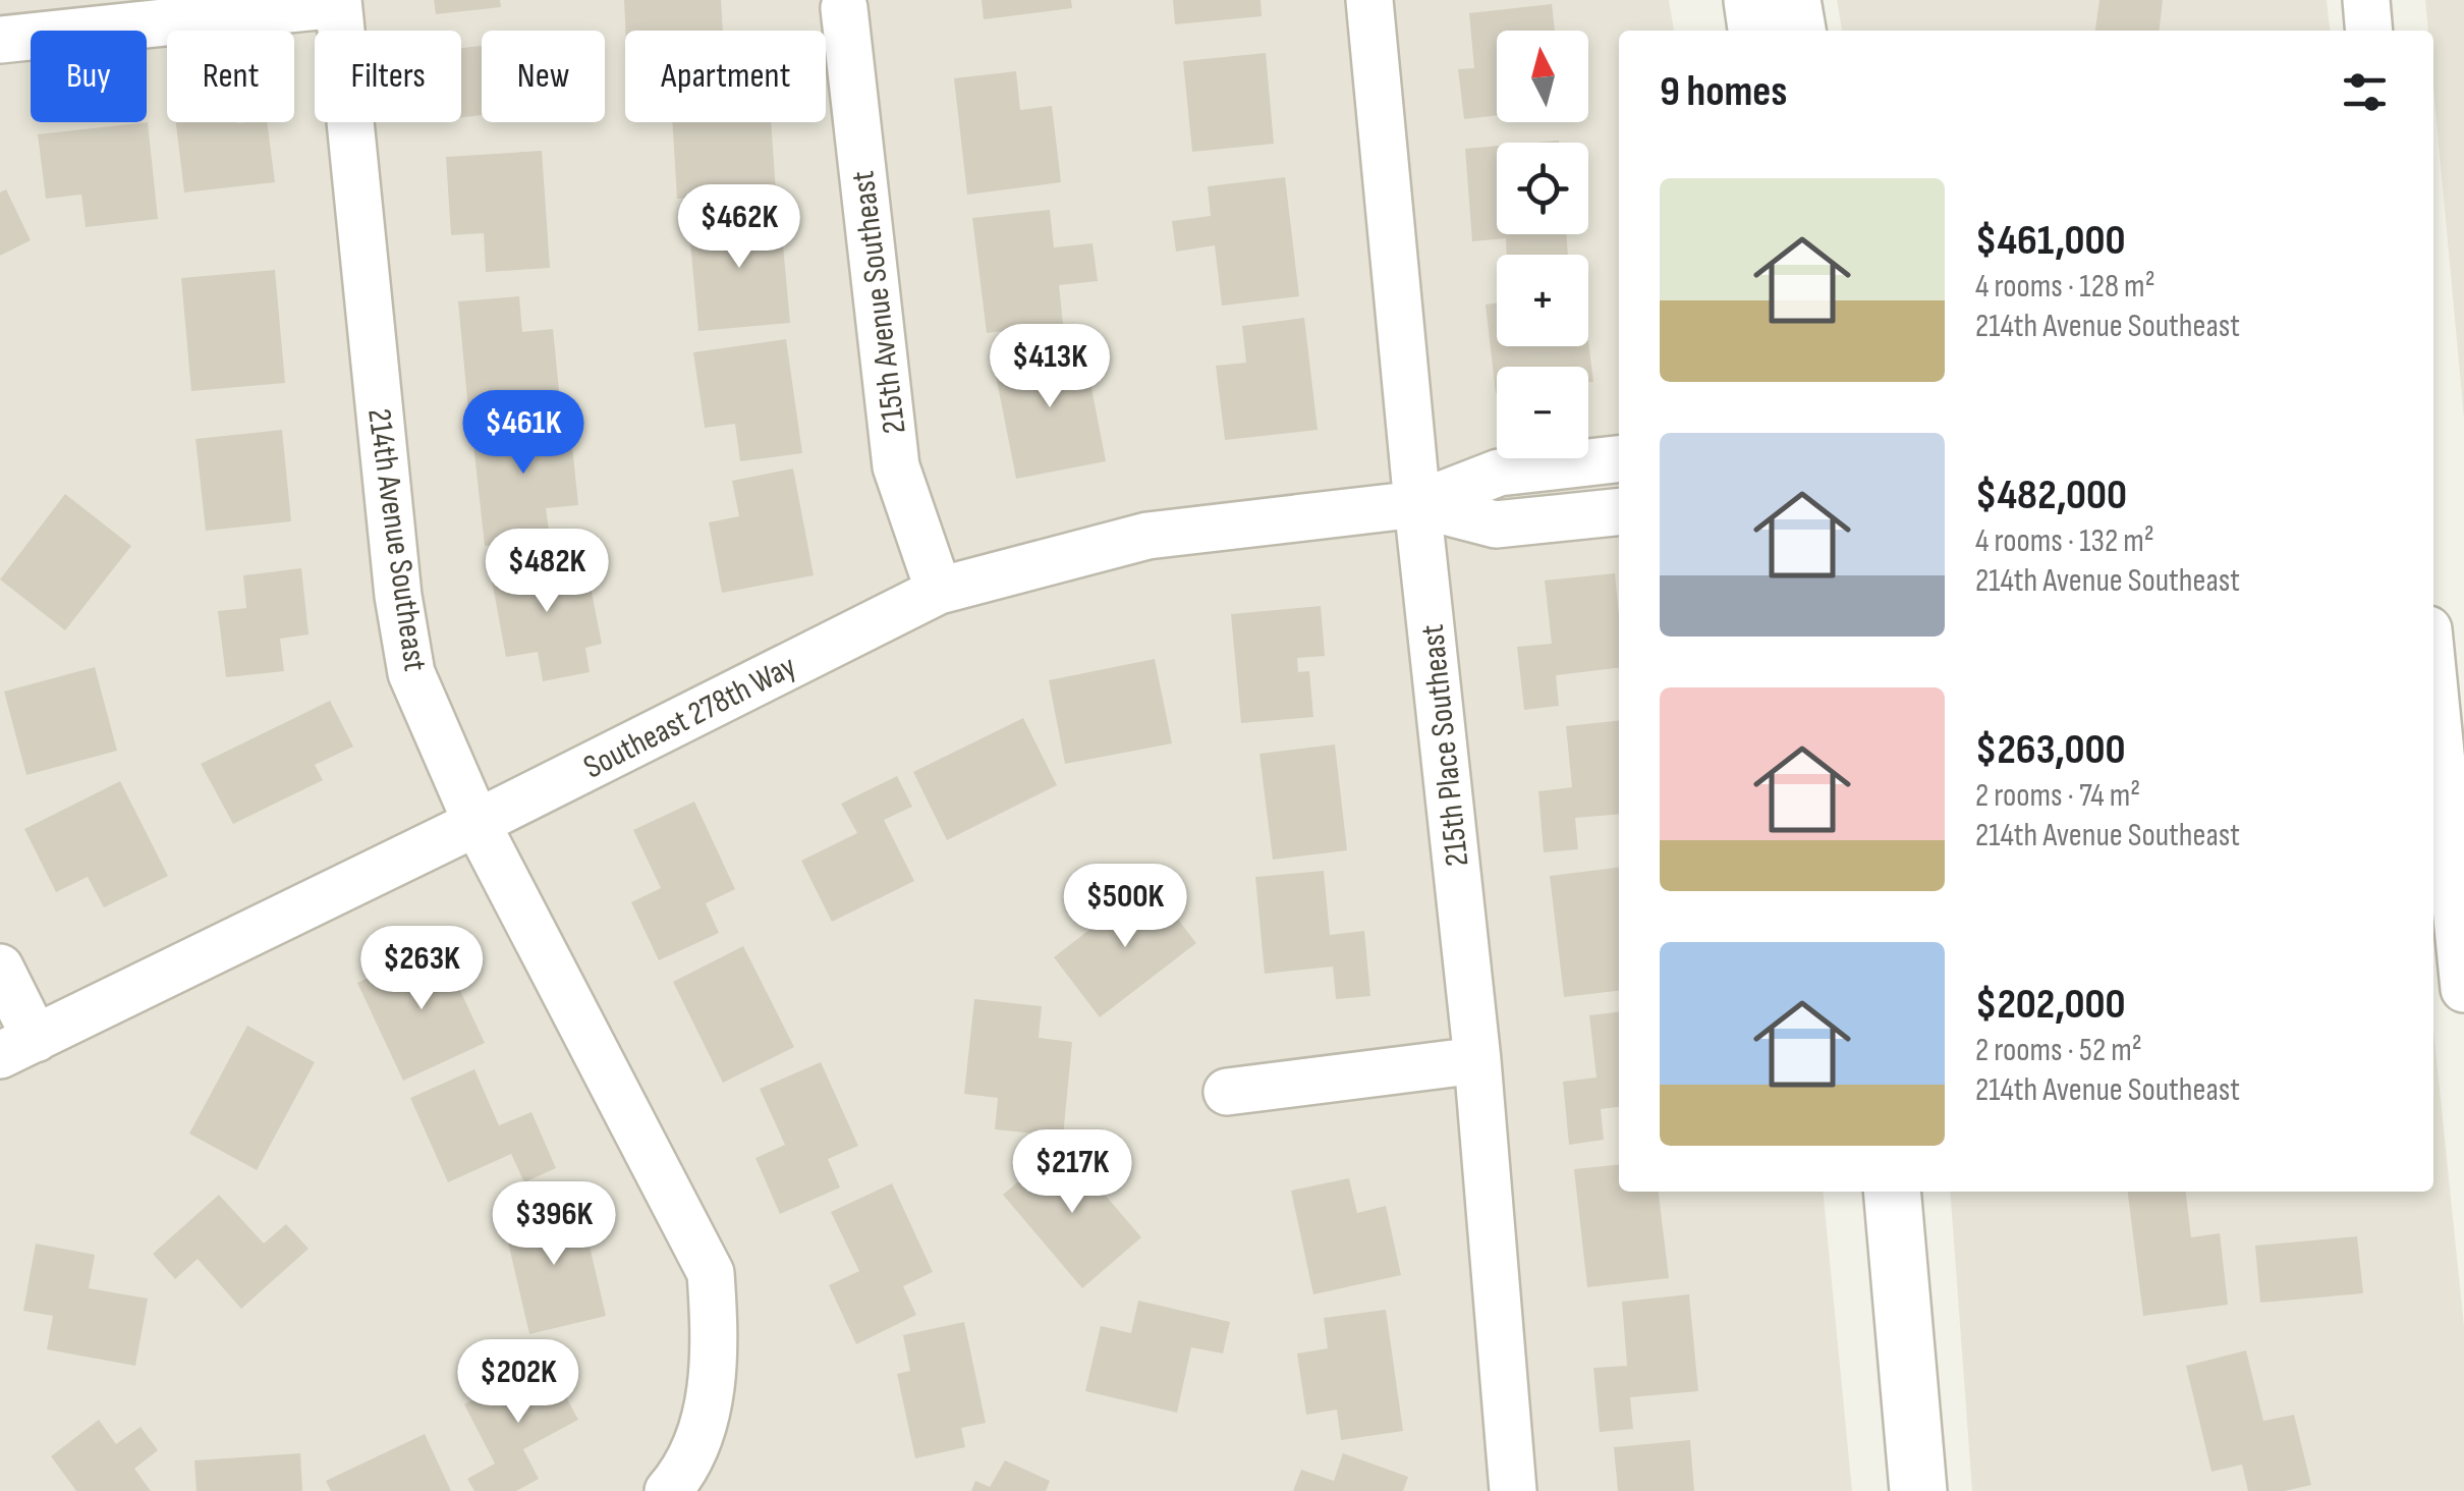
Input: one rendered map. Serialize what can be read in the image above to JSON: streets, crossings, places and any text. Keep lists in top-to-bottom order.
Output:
{
  "streets": {
    "street": [
      "215th Avenue Southeast",
      "214th Avenue Southeast",
      "Southeast 278th Way",
      "215th Place Southeast"
    ]
  },
  "crossings": [
    ["215th Avenue Southeast", "Southeast 278th Way"],
    ["214th Avenue Southeast", "Southeast 278th Way"],
    ["Southeast 278th Way", "215th Place Southeast"]
  ],
  "north": "top",
  "page": {
    "map_buttons": ["+", "−"],
    "chip": [
      "Buy",
      "Rent",
      "Filters",
      "New",
      "Apartment"
    ],
    "heading": "9 homes",
    "list": [
      {
        "name": "$461,000",
        "note": "4 rooms · 128 m² · 214th Avenue Southeast"
      },
      {
        "name": "$482,000",
        "note": "4 rooms · 132 m² · 214th Avenue Southeast"
      },
      {
        "name": "$263,000",
        "note": "2 rooms · 74 m² · 214th Avenue Southeast"
      },
      {
        "name": "$202,000",
        "note": "2 rooms · 52 m² · 214th Avenue Southeast"
      }
    ],
    "price": [
      "$462K",
      "$413K",
      "$461K",
      "$482K",
      "$500K",
      "$263K",
      "$217K",
      "$396K",
      "$202K"
    ]
  }
}
